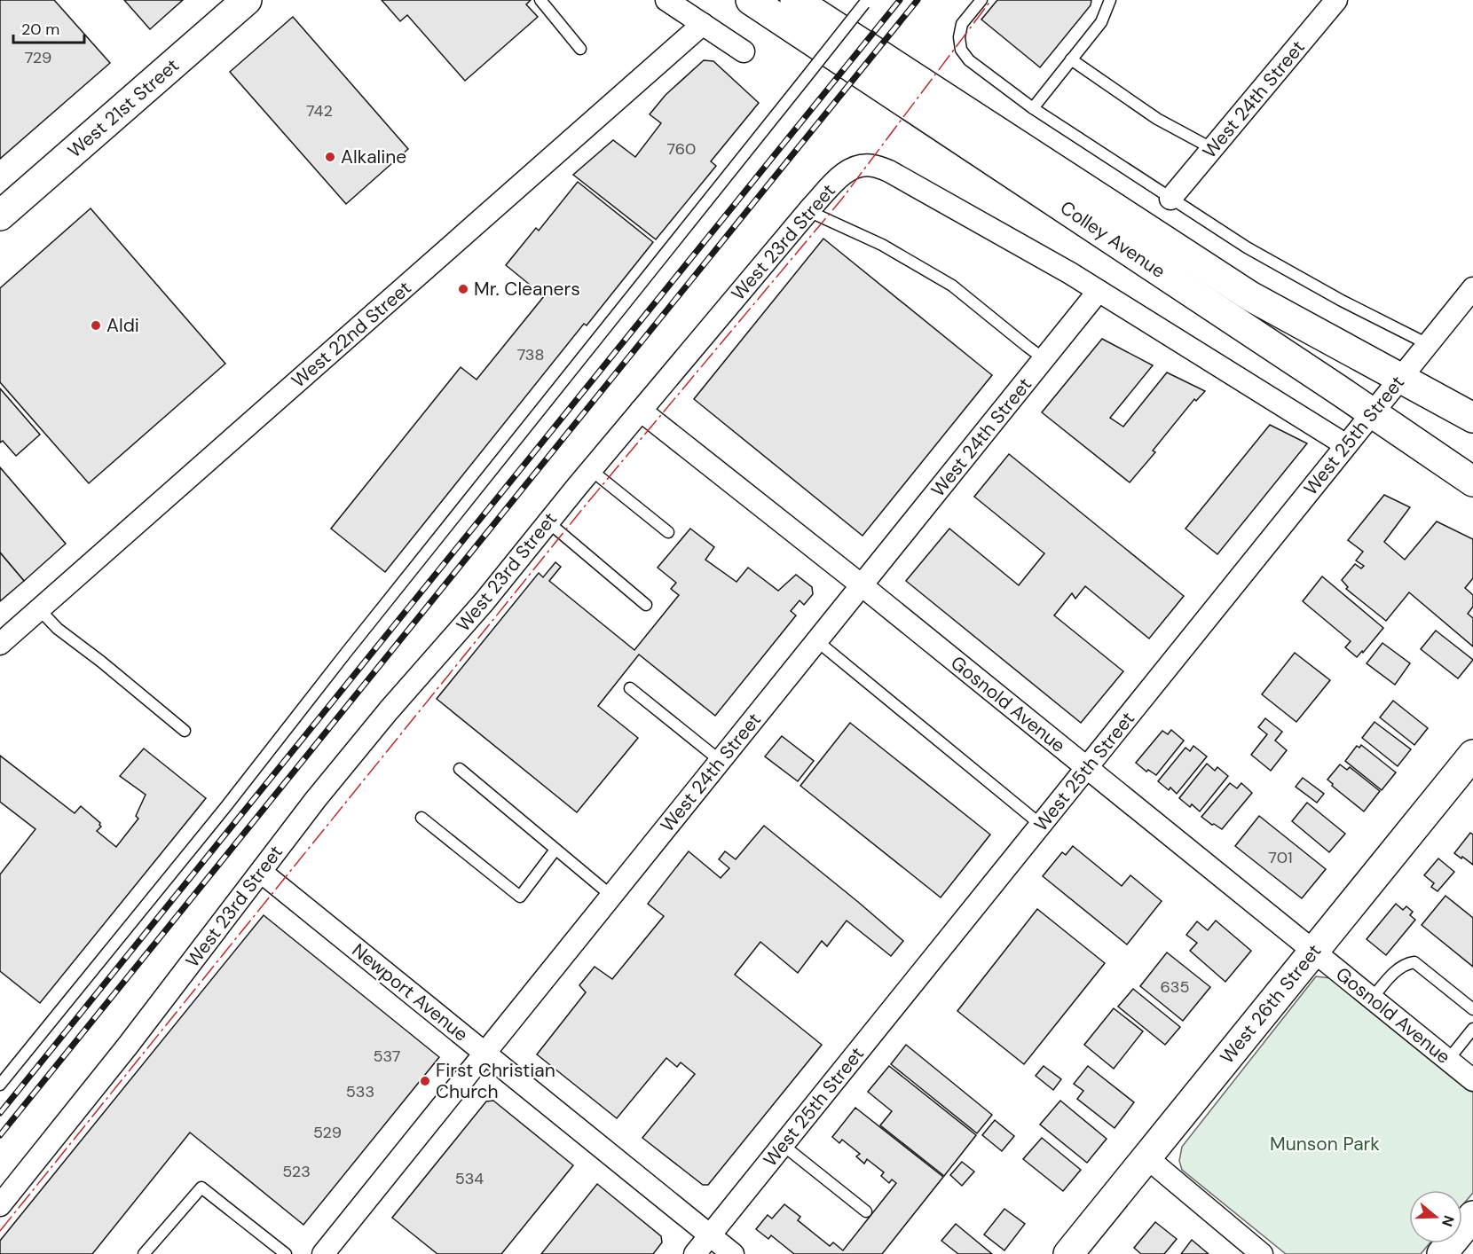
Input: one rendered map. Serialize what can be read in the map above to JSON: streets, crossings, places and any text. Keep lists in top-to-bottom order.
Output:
{
  "streets": {
    "main road": ["West 21st Street", "Colley Avenue", "West 26th Street"],
    "street": [
      "West 24th Street",
      "West 23rd Street",
      "West 22nd Street",
      "West 25th Street",
      "Gosnold Avenue",
      "Newport Avenue"
    ]
  },
  "crossings": [
    ["West 24th Street", "West 23rd Street"],
    ["West 24th Street", "Gosnold Avenue"],
    ["West 24th Street", "Newport Avenue"],
    ["Colley Avenue", "West 25th Street"],
    ["West 23rd Street", "West 25th Street"],
    ["West 23rd Street", "Gosnold Avenue"],
    ["West 23rd Street", "Newport Avenue"],
    ["West 25th Street", "Gosnold Avenue"],
    ["West 25th Street", "Newport Avenue"],
    ["Gosnold Avenue", "West 26th Street"]
  ],
  "parks": ["Munson Park"],
  "places": [
    "Alkaline",
    "Mr. Cleaners",
    "Aldi",
    "First Christian Church"
  ],
  "house_numbers": [
    "729",
    "742",
    "760",
    "738",
    "701",
    "635",
    "537",
    "533",
    "529",
    "523",
    "534"
  ],
  "scale_bar": "20 m",
  "north": "right"
}
